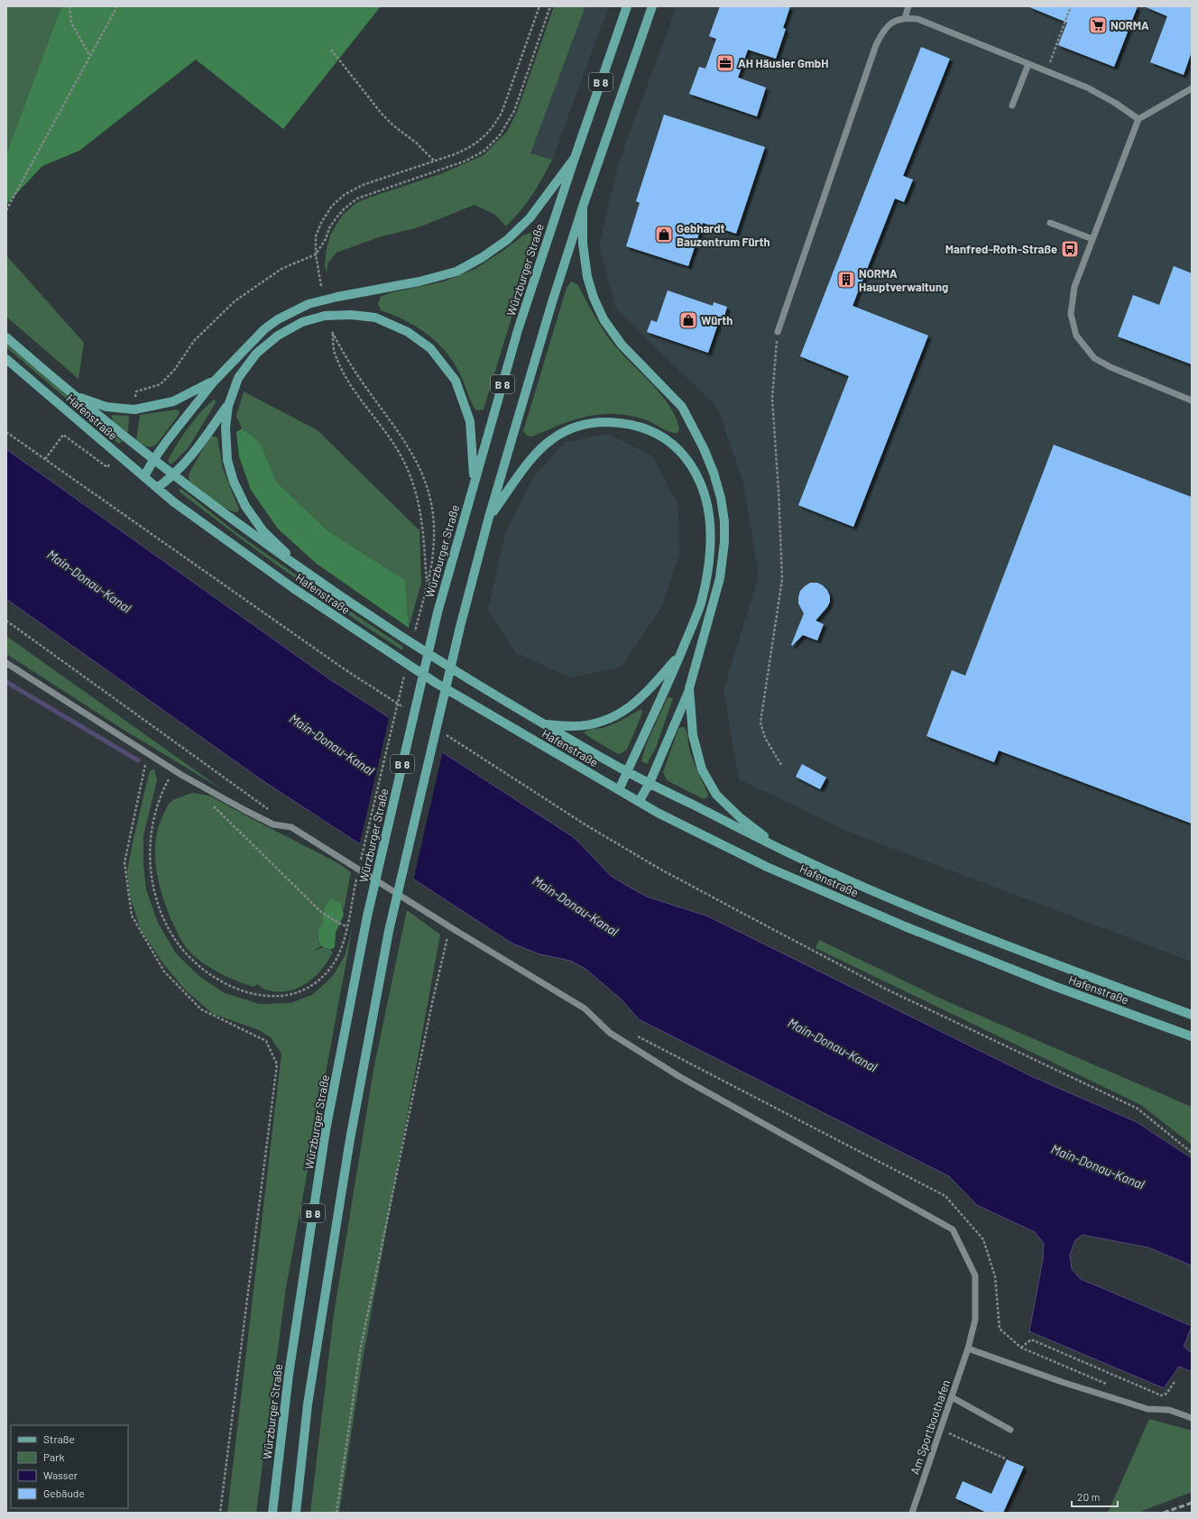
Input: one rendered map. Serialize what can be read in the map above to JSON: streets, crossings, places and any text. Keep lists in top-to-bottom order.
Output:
{
  "streets": {
    "main road": ["B 8", "Würzburger Straße", "Hafenstraße"],
    "street": ["Am Sportboothafen"]
  },
  "crossings": [
    ["B 8", "Würzburger Straße"]
  ],
  "water": ["Main-Donau-Kanal"],
  "places": {
    "supermarket": ["NORMA"],
    "office": ["AH Häusler GmbH"],
    "shop": ["Gebhardt Bauzentrum Fürth", "Würth"],
    "bus stop": ["Manfred-Roth-Straße"],
    "building": ["NORMA Hauptverwaltung"]
  },
  "legend": [
    "Straße",
    "Park",
    "Wasser",
    "Gebäude"
  ],
  "scale_bar": "20 m"
}
